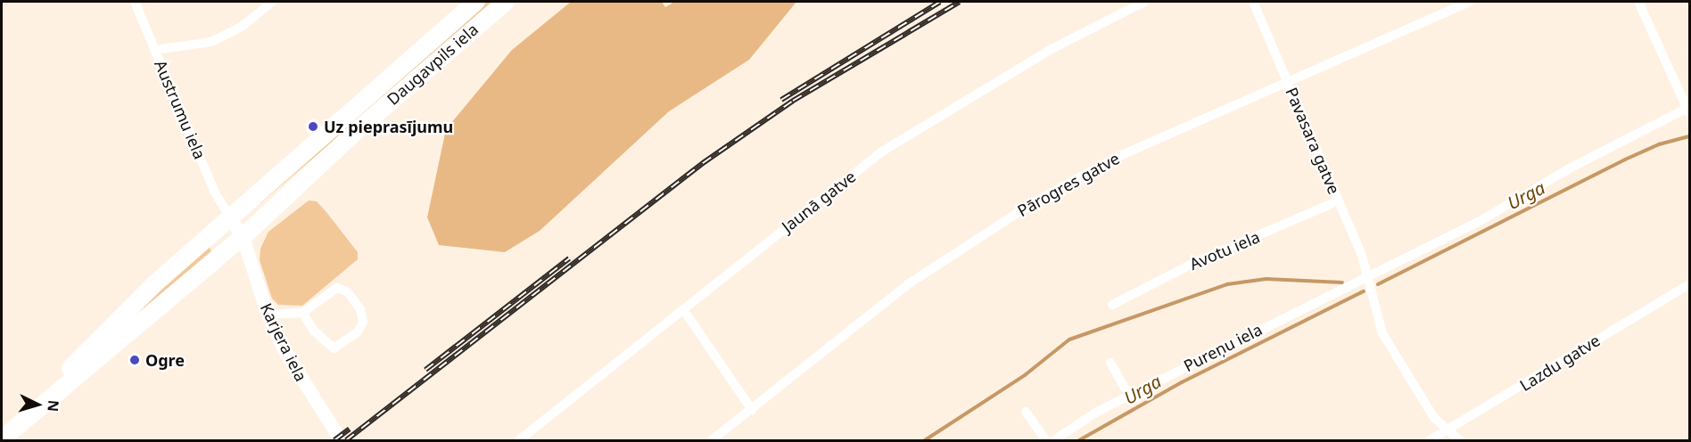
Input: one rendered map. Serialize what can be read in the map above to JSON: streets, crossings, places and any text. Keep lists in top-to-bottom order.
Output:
{
  "streets": {
    "highway": ["Daugavpils iela"],
    "street": [
      "Austrumu iela",
      "Pavasara gatve",
      "Pārogres gatve",
      "Jaunā gatve",
      "Avotu iela",
      "Karjera iela",
      "Pureņu iela",
      "Lazdu gatve"
    ]
  },
  "crossings": [
    ["Daugavpils iela", "Austrumu iela"],
    ["Daugavpils iela", "Karjera iela"],
    ["Austrumu iela", "Karjera iela"],
    ["Pavasara gatve", "Pārogres gatve"],
    ["Pavasara gatve", "Avotu iela"],
    ["Pavasara gatve", "Pureņu iela"],
    ["Pavasara gatve", "Lazdu gatve"]
  ],
  "water": ["Urga"],
  "places": ["Uz pieprasījumu", "Ogre"],
  "north": "right"
}
